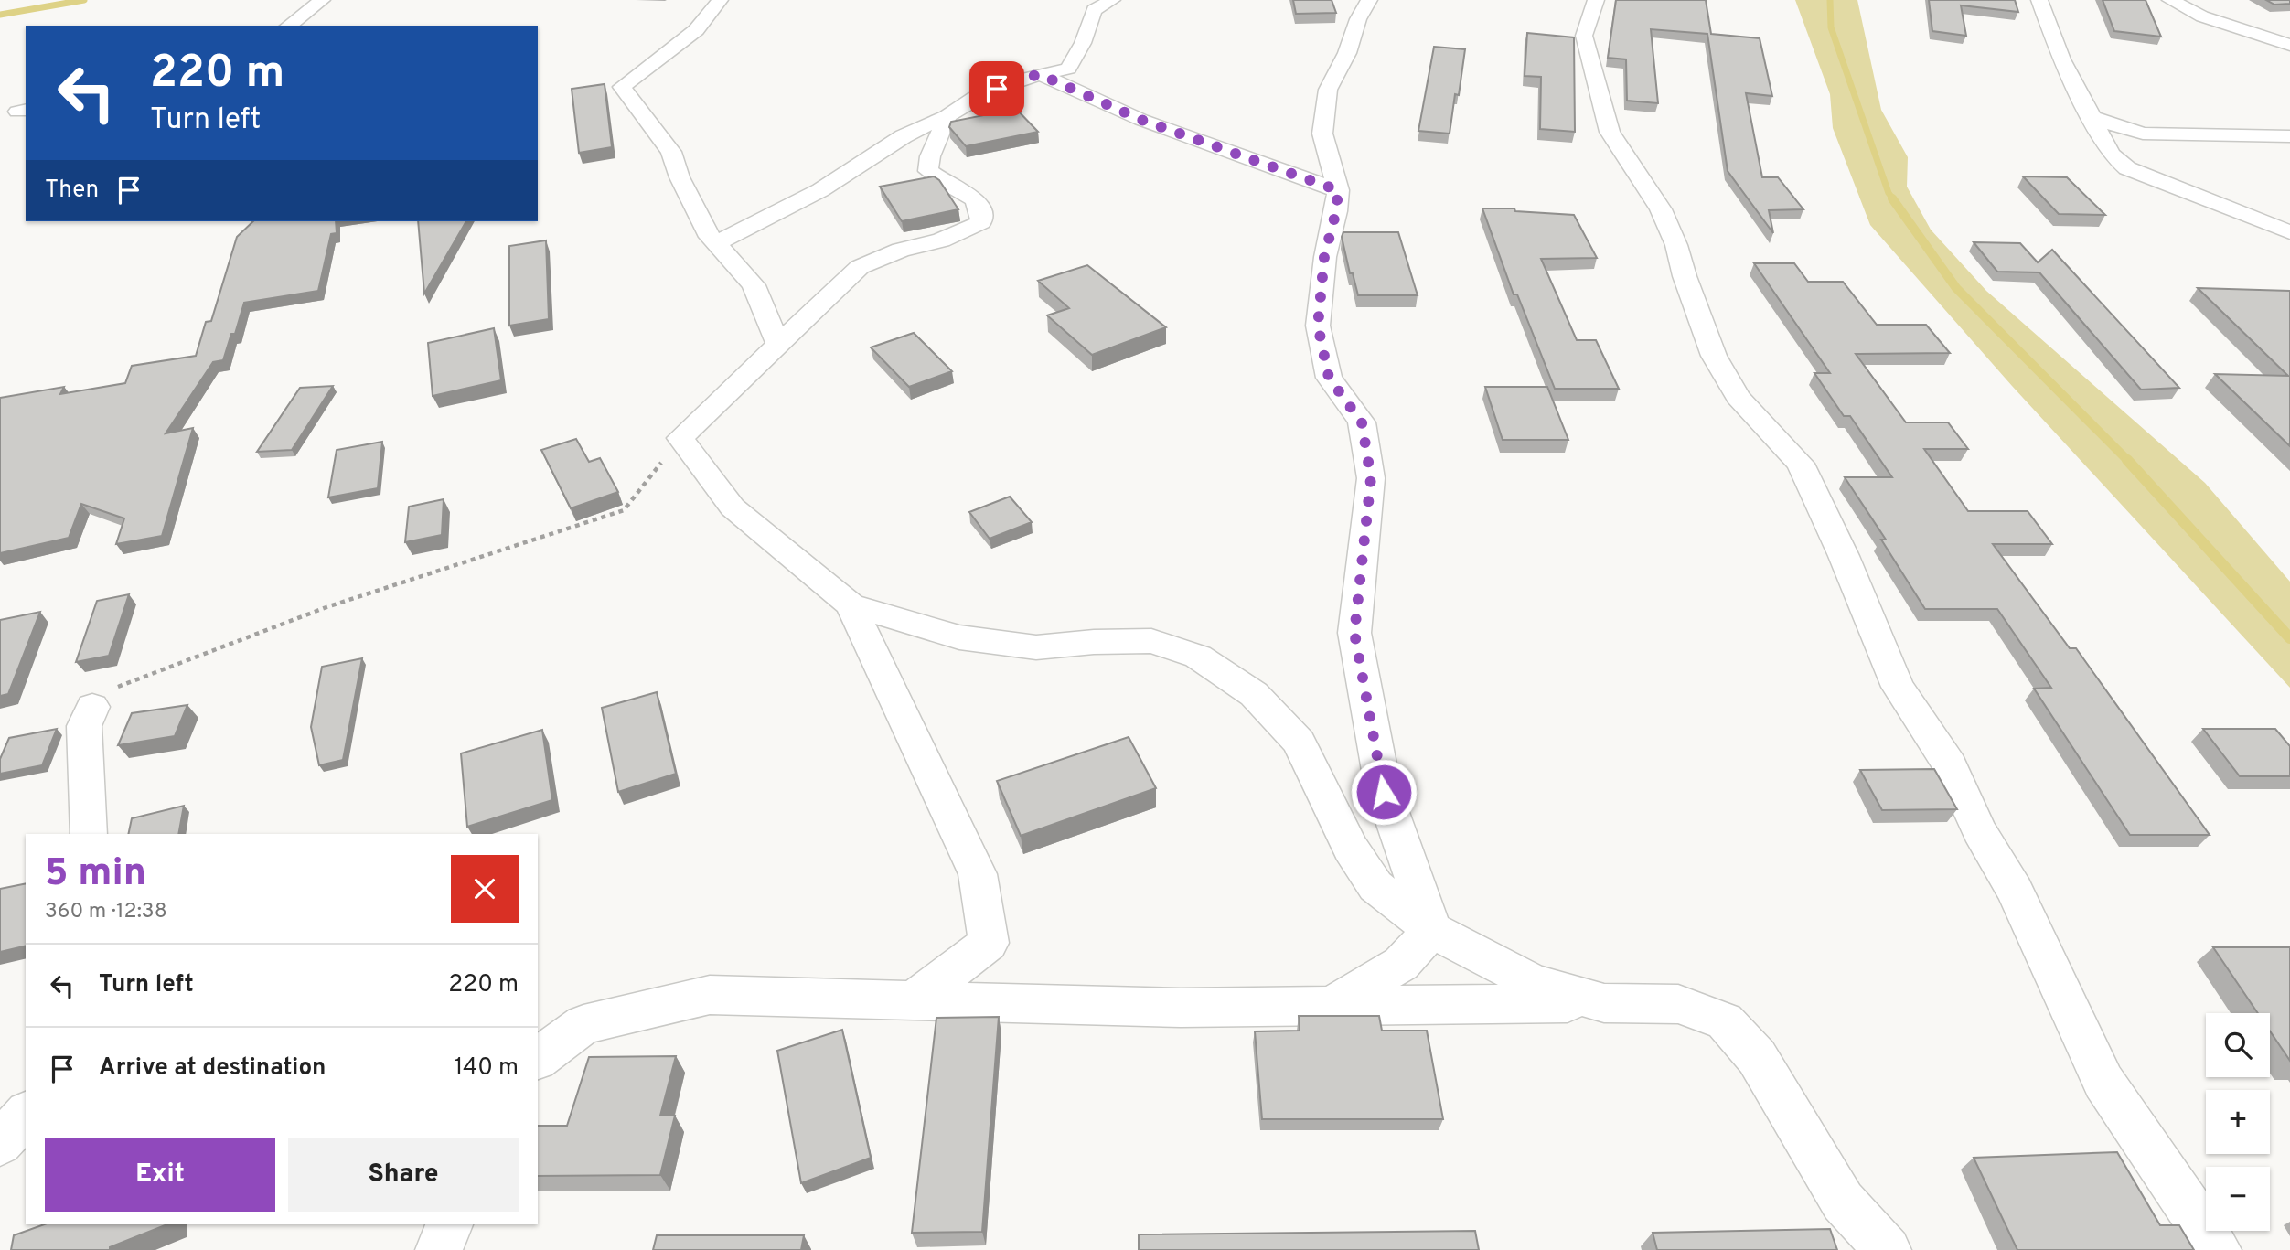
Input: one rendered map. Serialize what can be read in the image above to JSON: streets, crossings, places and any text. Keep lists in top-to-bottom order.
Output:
{
  "page": {
    "turn": ["220 m", "Turn left"],
    "then": "Then",
    "heading": ["5 min", "360 m · 12:38"],
    "list": [
      {
        "name": "Turn left",
        "value": "220 m"
      },
      {
        "name": "Arrive at destination",
        "value": "140 m"
      }
    ],
    "map_buttons": ["+", "−"],
    "buttons": ["Exit", "Share"]
  }
}
